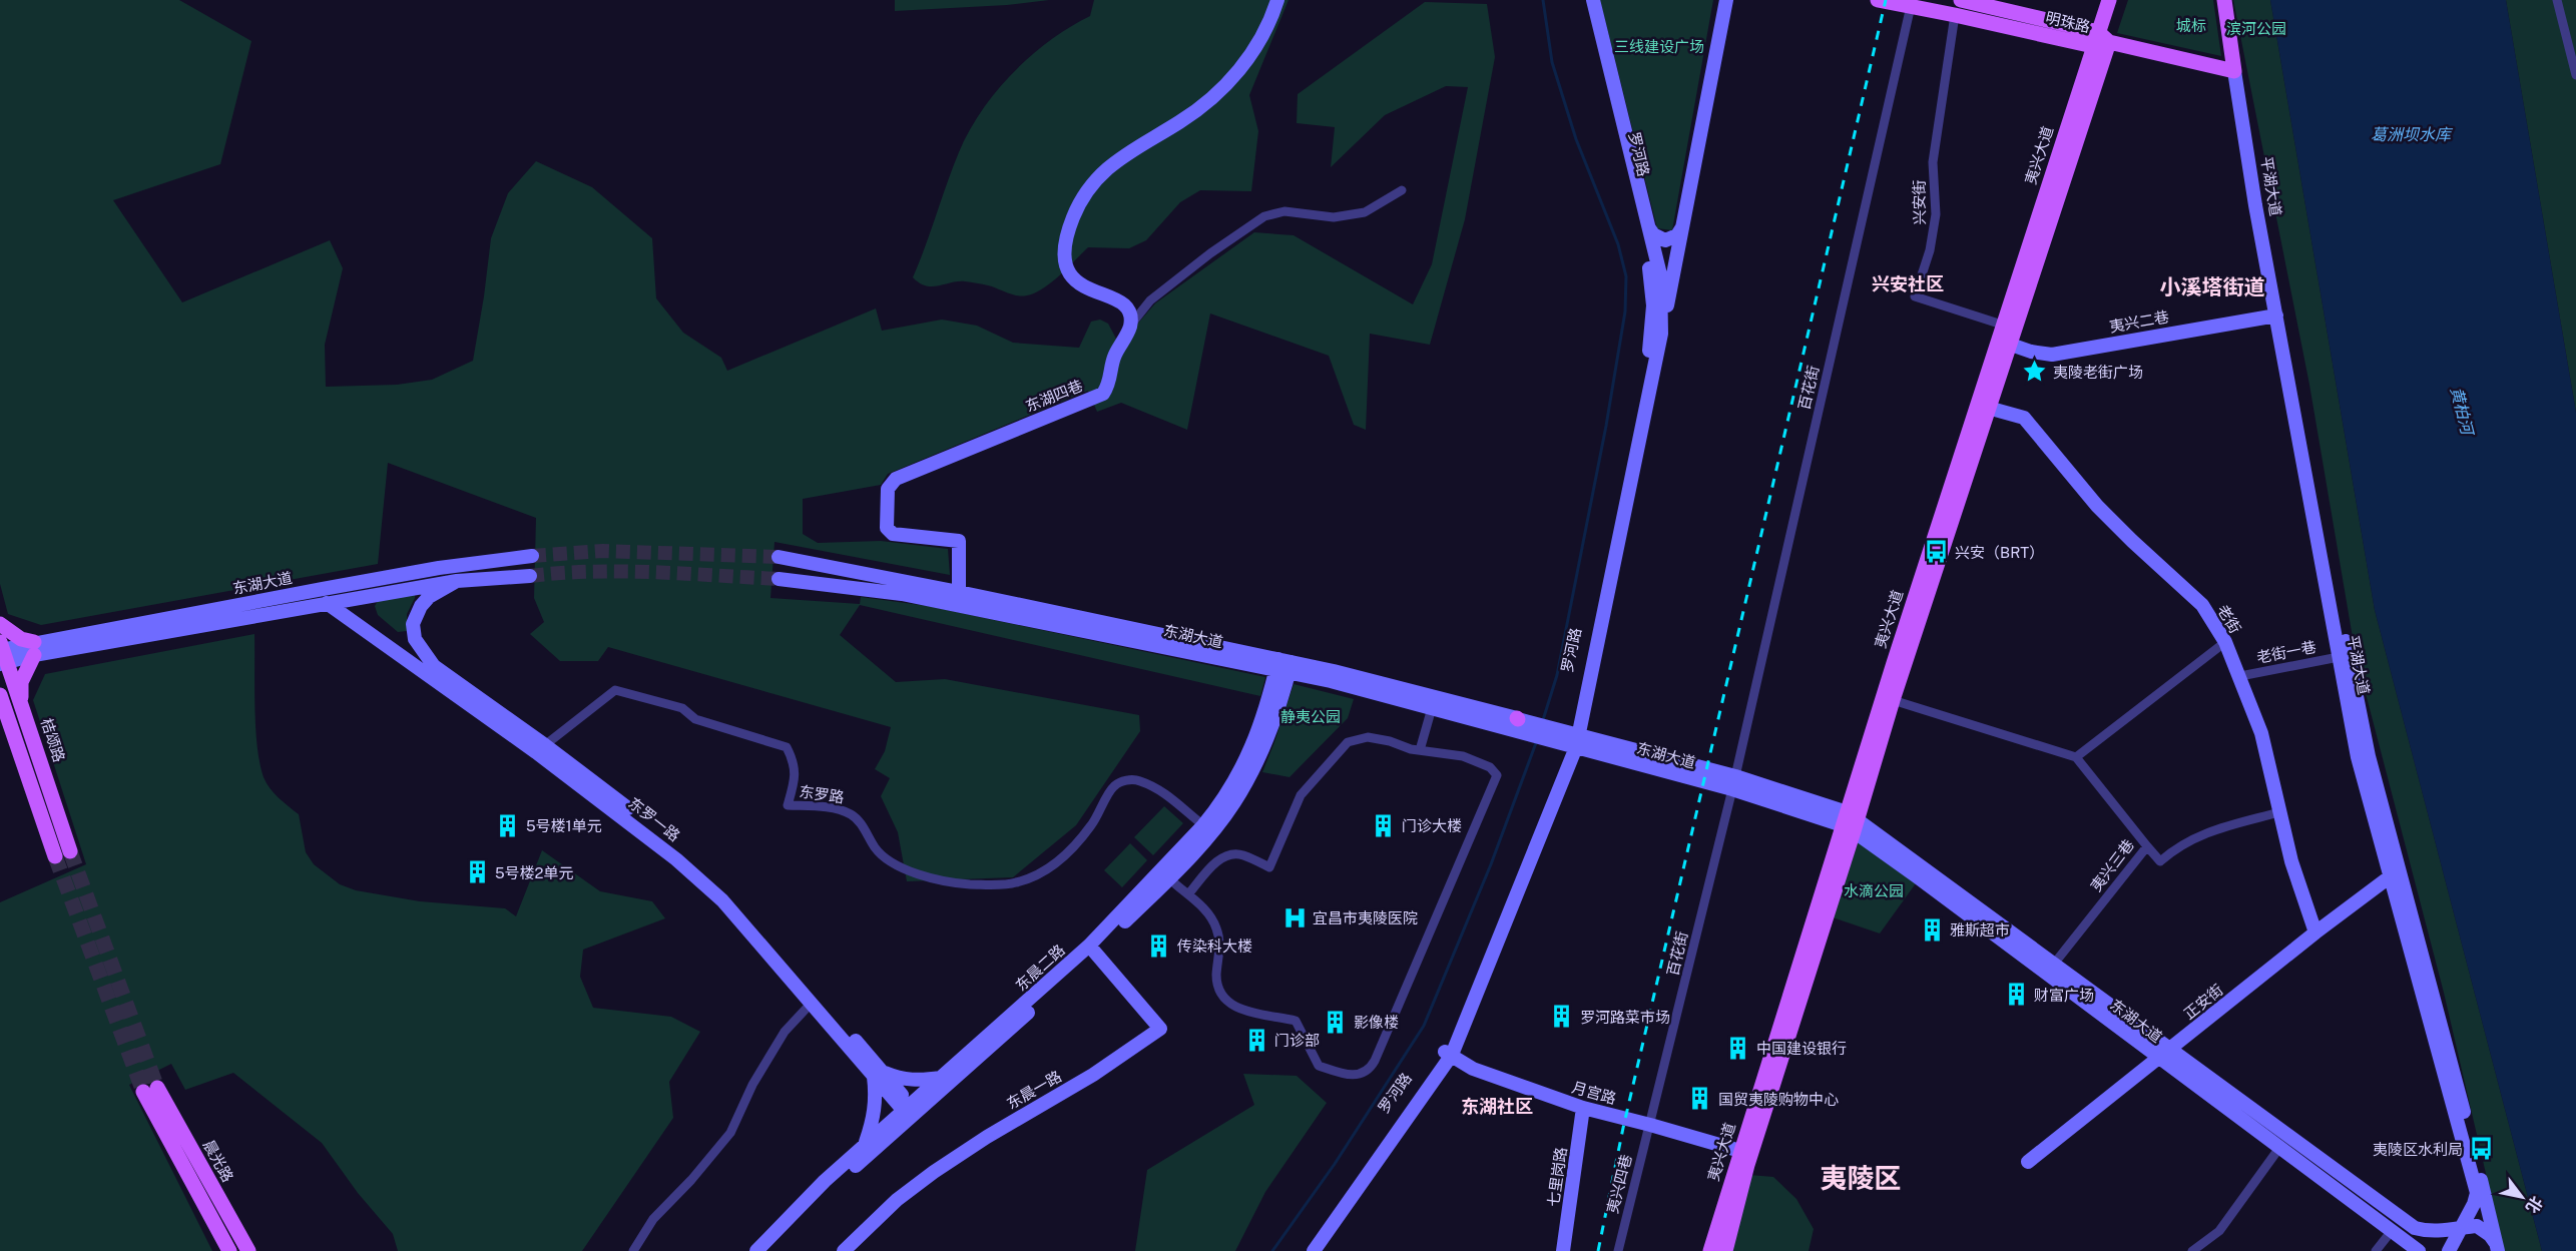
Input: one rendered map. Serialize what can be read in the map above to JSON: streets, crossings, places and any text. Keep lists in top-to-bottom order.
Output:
{
  "streets": {
    "main road": [
      "明珠路",
      "罗河路",
      "夷兴大道",
      "平湖大道",
      "夷兴二巷",
      "东湖四巷",
      "东湖大道",
      "老街",
      "桔颂路",
      "东罗一路",
      "东晨二路",
      "正安街",
      "东晨一路",
      "月宫路",
      "晨光路",
      "七里岗路"
    ],
    "street": [
      "兴安街",
      "百花街",
      "老街一巷",
      "东罗路",
      "夷兴三巷",
      "夷兴四巷"
    ]
  },
  "crossings": [
    ["明珠路", "夷兴大道"],
    ["明珠路", "平湖大道"],
    ["明珠路", "兴安街"],
    ["明珠路", "百花街"],
    ["罗河路", "东湖大道"],
    ["罗河路", "月宫路"],
    ["夷兴大道", "兴安街"],
    ["夷兴大道", "夷兴二巷"],
    ["夷兴大道", "东湖大道"],
    ["夷兴大道", "老街"],
    ["夷兴大道", "月宫路"],
    ["平湖大道", "夷兴二巷"],
    ["平湖大道", "东湖大道"],
    ["平湖大道", "老街一巷"],
    ["平湖大道", "正安街"],
    ["百花街", "东湖大道"],
    ["百花街", "月宫路"],
    ["百花街", "夷兴四巷"],
    ["东湖四巷", "东湖大道"],
    ["东湖大道", "桔颂路"],
    ["东湖大道", "东罗一路"],
    ["东湖大道", "夷兴三巷"],
    ["东湖大道", "东晨二路"],
    ["东湖大道", "正安街"],
    ["老街", "老街一巷"],
    ["老街", "正安街"],
    ["东罗路", "东罗一路"],
    ["东罗路", "东晨二路"],
    ["东罗一路", "东晨二路"],
    ["东晨二路", "东晨一路"],
    ["月宫路", "七里岗路"],
    ["月宫路", "夷兴四巷"]
  ],
  "districts": [
    "兴安社区",
    "小溪塔街道",
    "东湖社区",
    "夷陵区"
  ],
  "water": ["葛洲坝水库", "黄柏河"],
  "parks": [
    "城标",
    "滨河公园",
    "三线建设广场",
    "静夷公园",
    "水滴公园"
  ],
  "places": {
    "place": ["夷陵老街广场"],
    "bus stop": ["兴安（BRT）", "夷陵区水利局"],
    "building": [
      "5号楼1单元",
      "门诊大楼",
      "5号楼2单元",
      "雅斯超市",
      "传染科大楼",
      "财富广场",
      "罗河路菜市场",
      "影像楼",
      "门诊部",
      "中国建设银行",
      "国贸夷陵购物中心"
    ],
    "hospital": ["宜昌市夷陵医院"]
  },
  "north": "bottom right"
}
